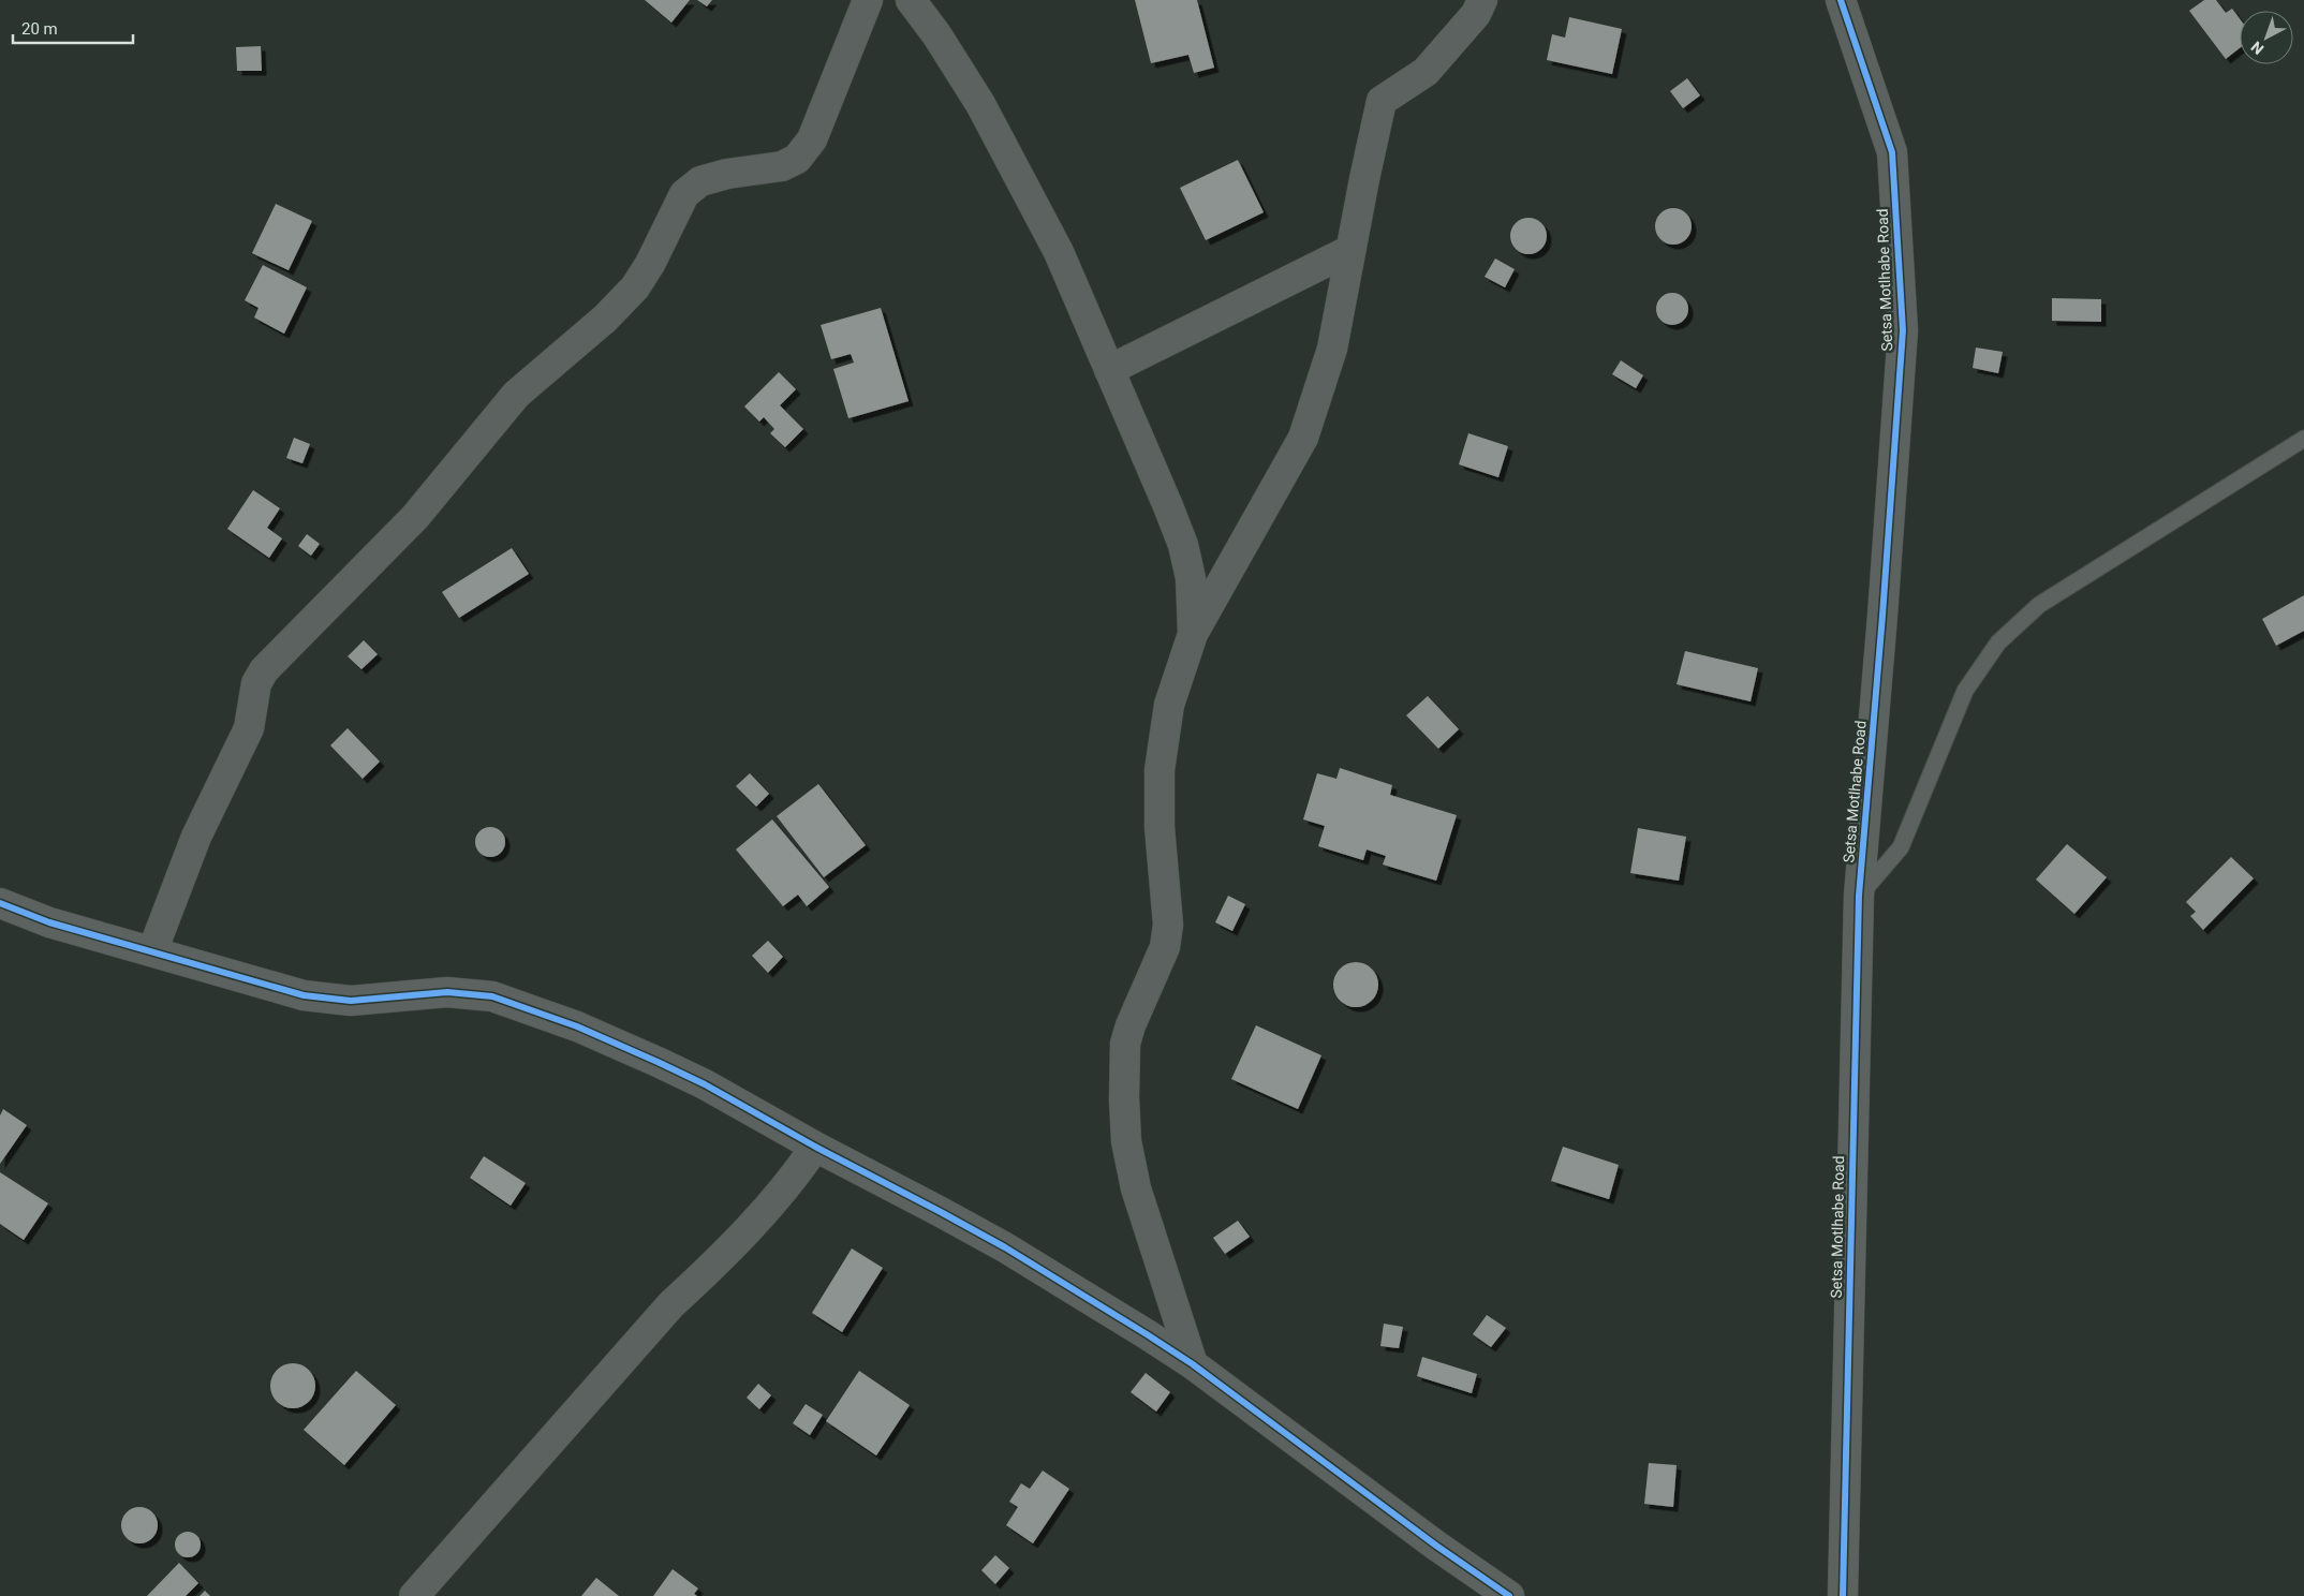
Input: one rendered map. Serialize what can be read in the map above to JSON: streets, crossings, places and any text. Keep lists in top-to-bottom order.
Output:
{
  "streets": {
    "street": ["Setsa Motlhabe Road"]
  },
  "scale_bar": "20 m",
  "north": "bottom left"
}
